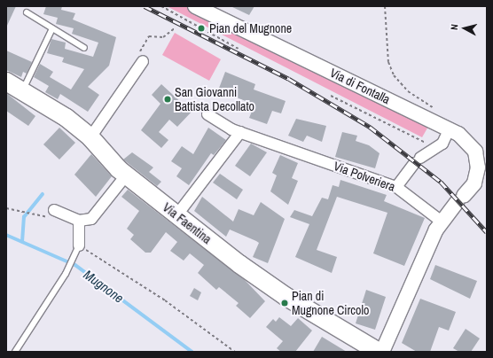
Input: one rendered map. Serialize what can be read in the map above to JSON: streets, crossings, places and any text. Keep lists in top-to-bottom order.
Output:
{
  "streets": {
    "main road": ["Via Faentina"],
    "street": ["Via di Fontalla", "Via Polveriera"]
  },
  "crossings": [
    ["Via di Fontalla", "Via Polveriera"]
  ],
  "water": ["Mugnone"],
  "places": ["Pian del Mugnone", "San Giovanni Battista Decollato", "Pian di Mugnone Circolo"],
  "north": "left"
}
